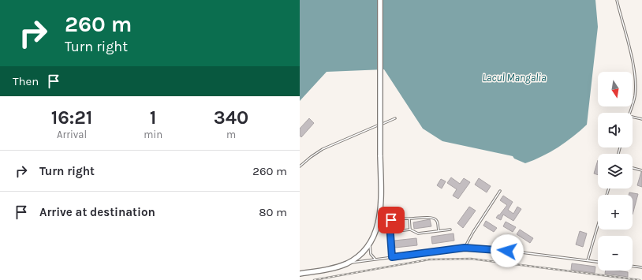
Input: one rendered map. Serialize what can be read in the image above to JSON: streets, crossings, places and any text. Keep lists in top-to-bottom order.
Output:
{
  "water": ["Lacul Mangalia"],
  "north": "bottom",
  "page": {
    "turn": ["260 m", "Turn right"],
    "then": "Then",
    "map_buttons": ["+", "−"],
    "eta": [
      "16:21",
      "Arrival",
      "1",
      "min",
      "340",
      "m"
    ],
    "list": [
      {
        "name": "Turn right",
        "value": "260 m"
      },
      {
        "name": "Arrive at destination",
        "value": "80 m"
      }
    ]
  }
}
